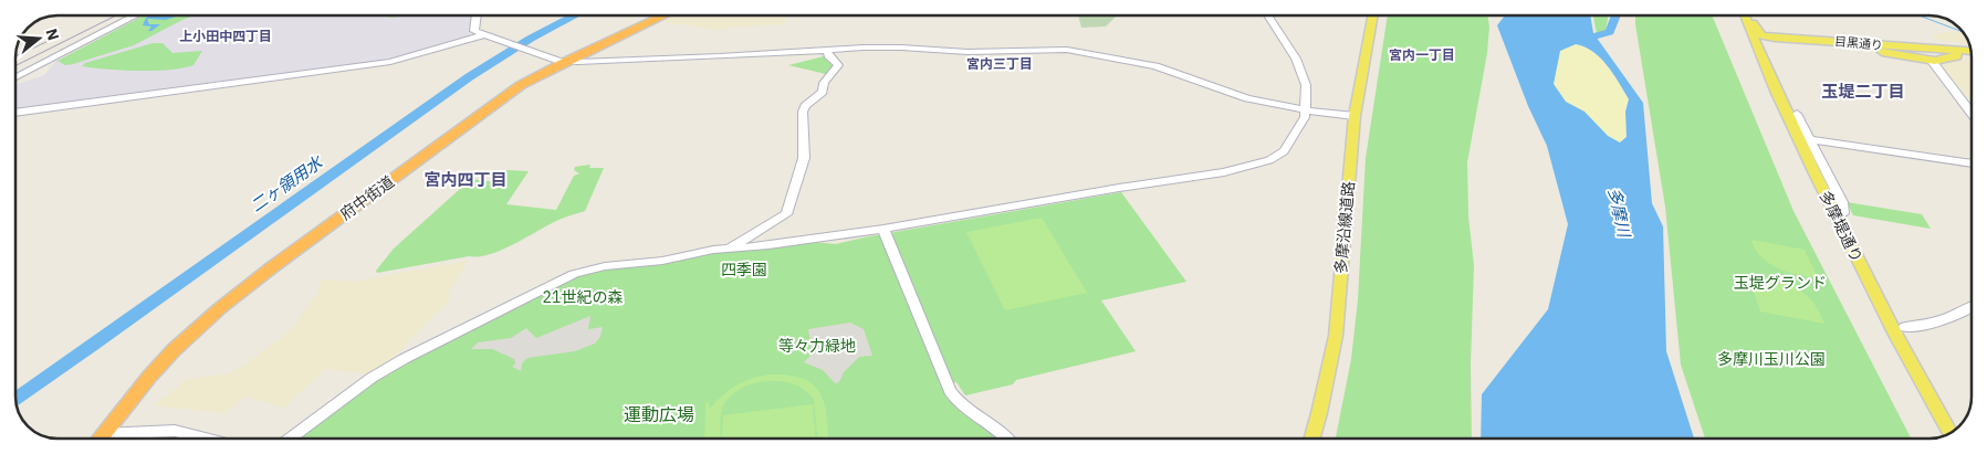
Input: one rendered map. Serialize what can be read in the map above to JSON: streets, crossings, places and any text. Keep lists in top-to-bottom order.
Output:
{
  "streets": {
    "highway": ["府中街道"],
    "main road": ["目黒通り", "多摩堤通り", "多摩沿線道路"]
  },
  "districts": [
    "上小田中四丁目",
    "宮内一丁目",
    "宮内三丁目",
    "玉堤二丁目",
    "宮内四丁目"
  ],
  "water": ["二ヶ領用水", "多摩川"],
  "parks": [
    "四季園",
    "玉堤グランド",
    "21世紀の森",
    "等々力緑地",
    "多摩川玉川公園",
    "運動広場"
  ],
  "north": "right"
}
